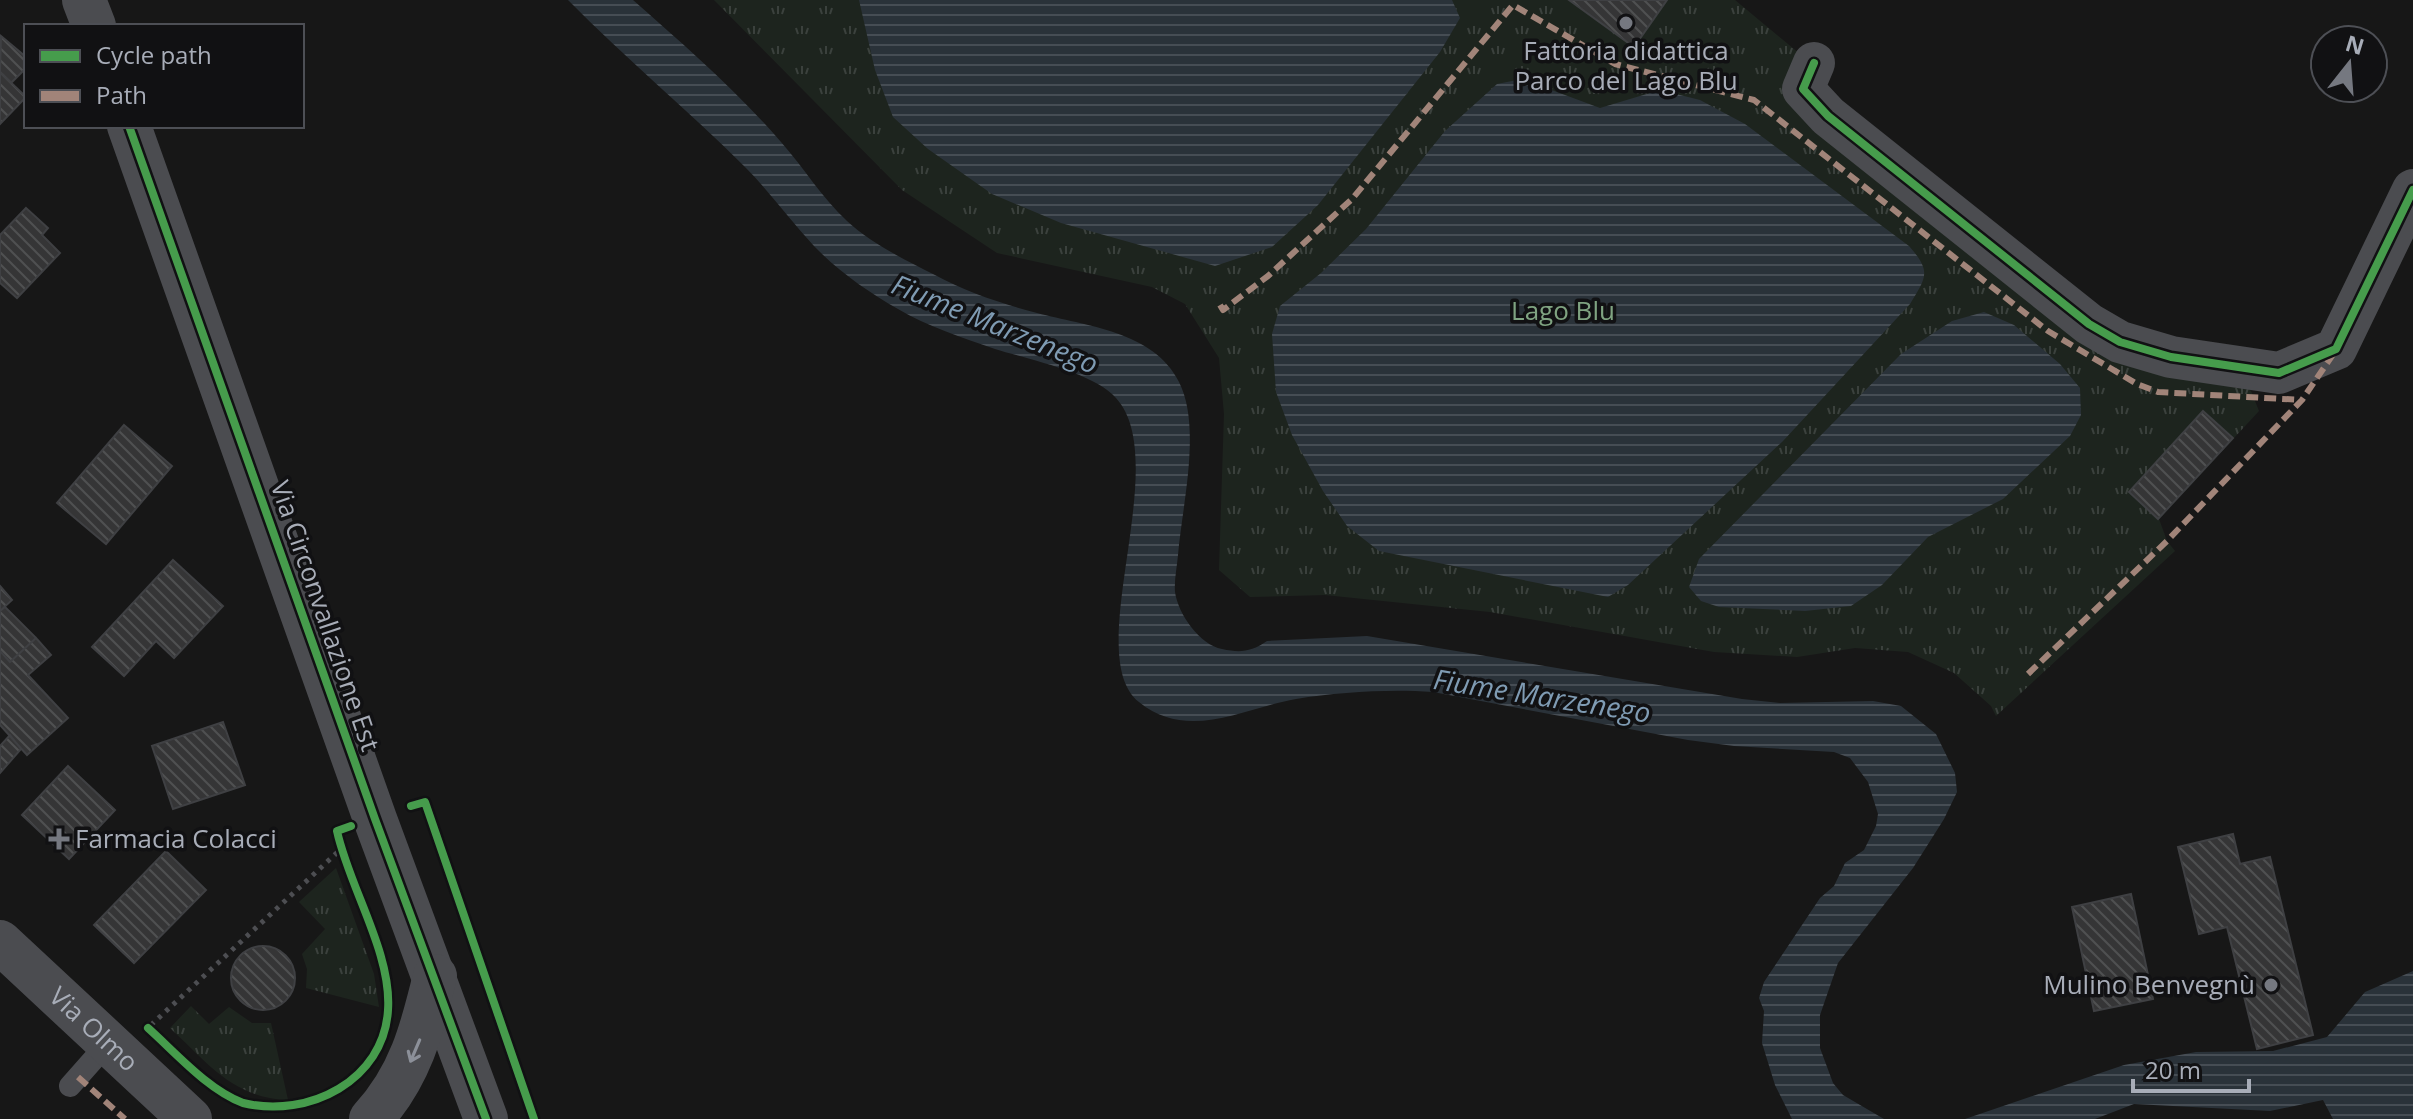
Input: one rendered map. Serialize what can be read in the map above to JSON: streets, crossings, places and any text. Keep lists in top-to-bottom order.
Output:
{
  "streets": {
    "street": ["Via Circonvallazione Est", "Via Olmo"]
  },
  "water": ["Fiume Marzenego"],
  "parks": ["Lago Blu"],
  "places": {
    "other": ["Fattoria didattica Parco del Lago Blu", "Mulino Benvegnù"],
    "health": ["Farmacia Colacci"]
  },
  "legend": ["Cycle path", "Path"],
  "scale_bar": "20 m",
  "north": "top"
}
